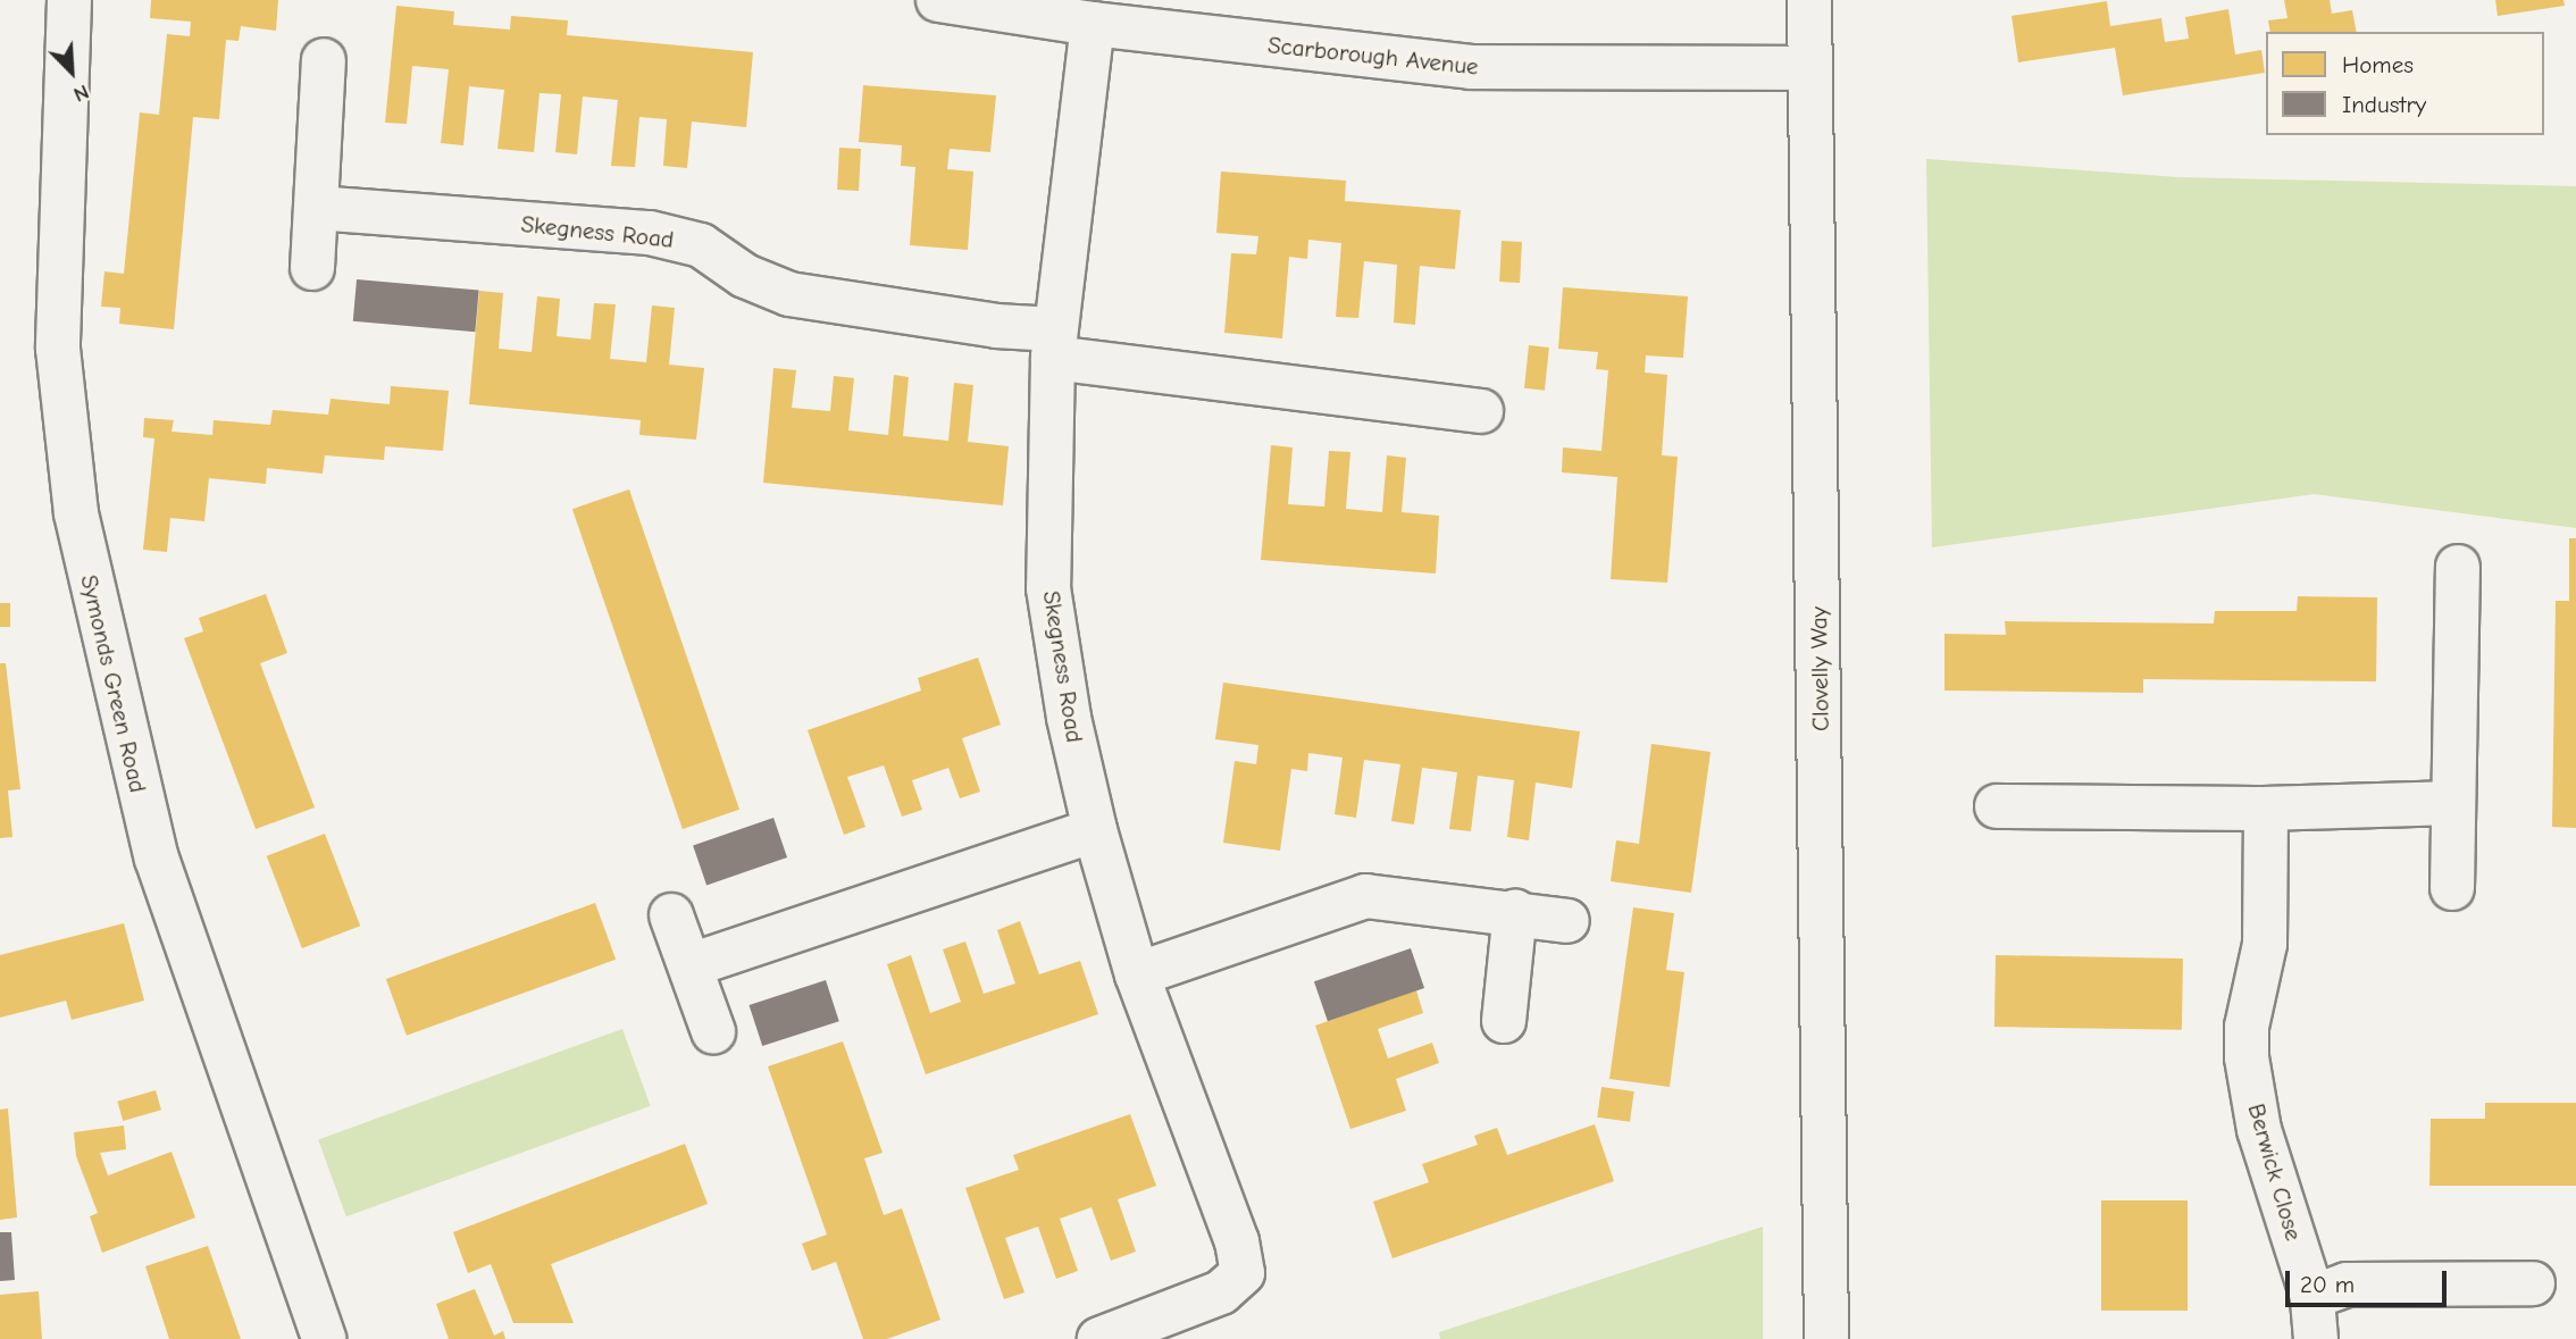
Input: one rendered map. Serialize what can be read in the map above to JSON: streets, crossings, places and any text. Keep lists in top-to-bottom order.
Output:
{
  "streets": {
    "street": [
      "Scarborough Avenue",
      "Skegness Road",
      "Clovelly Way",
      "Symonds Green Road",
      "Berwick Close"
    ]
  },
  "crossings": [
    ["Scarborough Avenue", "Skegness Road"],
    ["Scarborough Avenue", "Clovelly Way"]
  ],
  "legend": ["Homes", "Industry"],
  "scale_bar": "20 m",
  "north": "bottom right"
}
